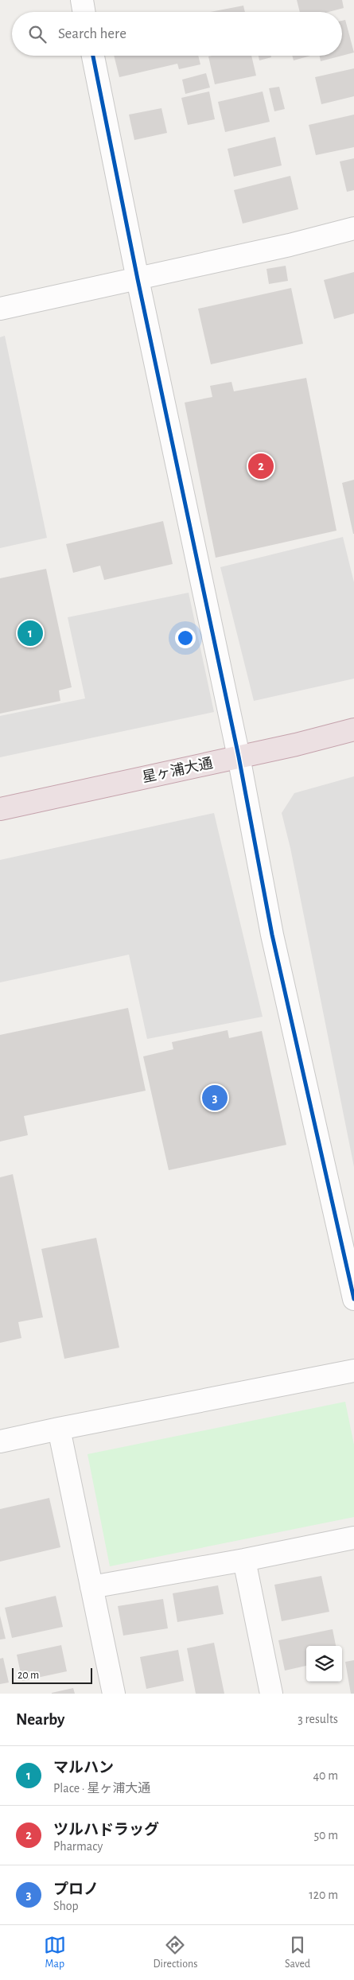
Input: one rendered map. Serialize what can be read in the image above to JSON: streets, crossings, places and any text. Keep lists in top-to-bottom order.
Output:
{
  "streets": {
    "highway": ["星ヶ浦大通"]
  },
  "scale_bar": "20 m",
  "page": {
    "search": "Search here",
    "pins": ["2", "1", "3"],
    "scale": "20 m",
    "heading": ["Nearby", "3 results"],
    "list": [
      {
        "mark": "1",
        "name": "マルハン",
        "note": "Place · 星ヶ浦大通",
        "value": "40 m"
      },
      {
        "mark": "2",
        "name": "ツルハドラッグ",
        "note": "Pharmacy",
        "value": "50 m"
      },
      {
        "mark": "3",
        "name": "プロノ",
        "note": "Shop",
        "value": "120 m"
      }
    ],
    "nav": ["Map", "Directions", "Saved"]
  }
}
